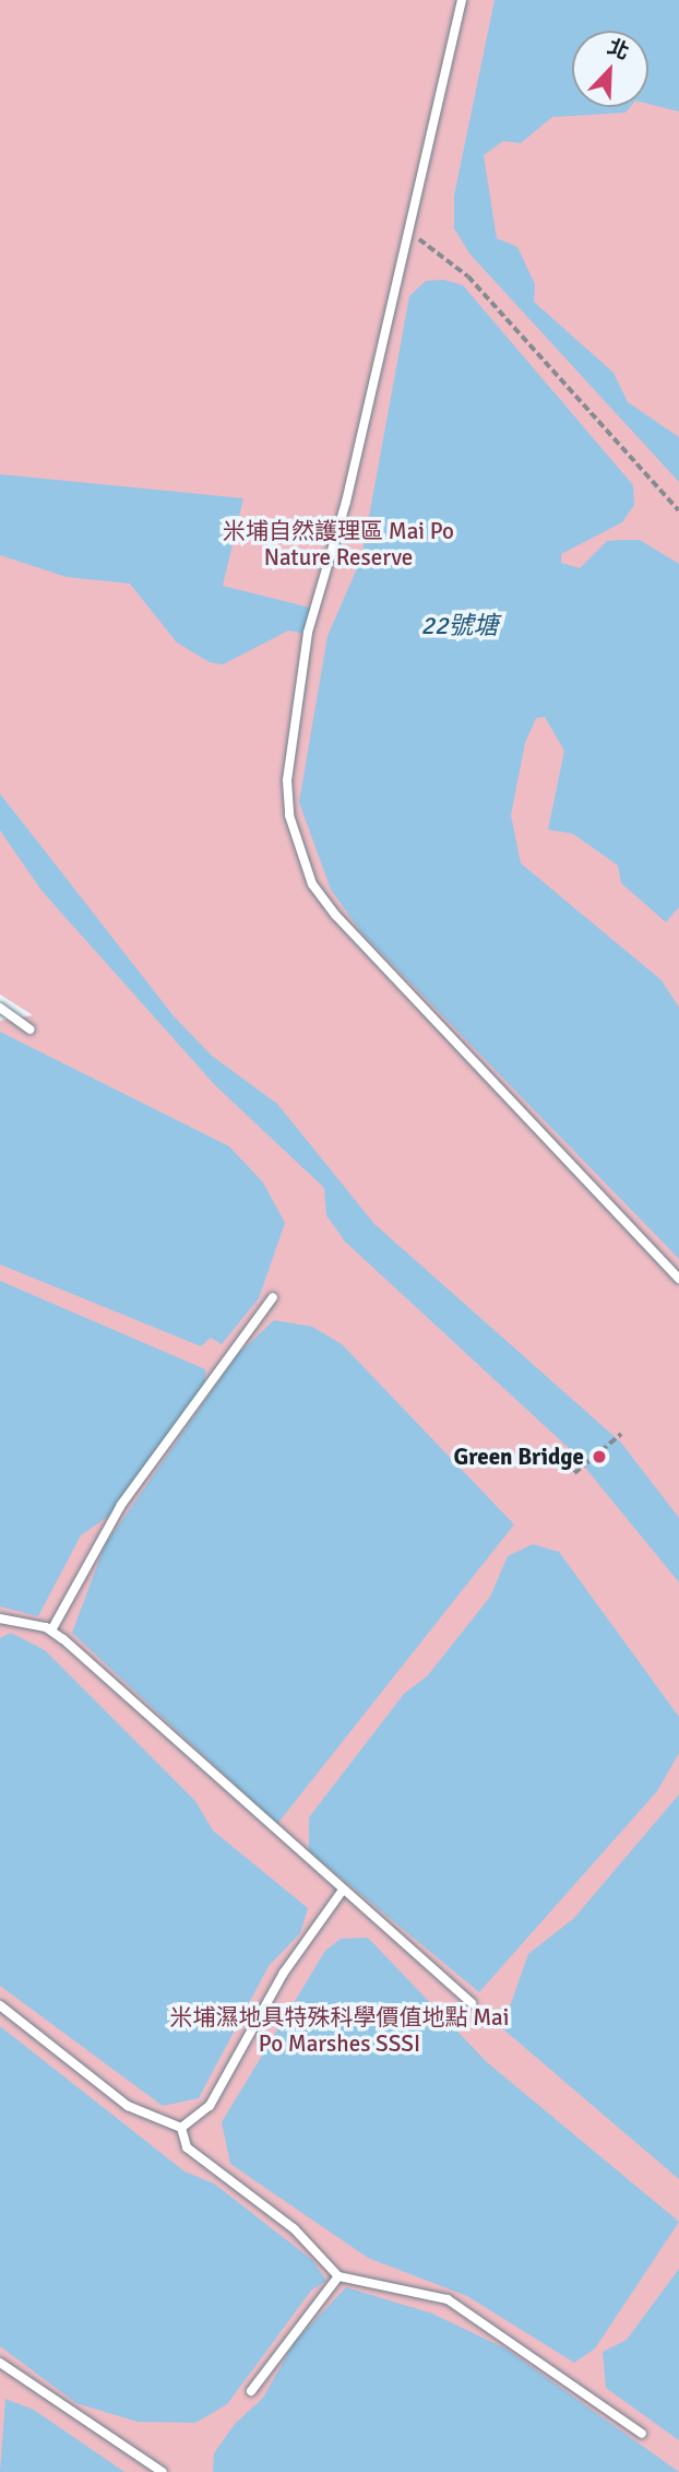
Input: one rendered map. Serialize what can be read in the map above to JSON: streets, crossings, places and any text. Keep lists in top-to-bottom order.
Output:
{
  "water": ["22號塘"],
  "parks": ["米埔自然護理區 Mai Po Nature Reserve", "米埔濕地具特殊科學價值地點 Mai Po Marshes SSSI"],
  "places": ["Green Bridge"],
  "north": "top right"
}
